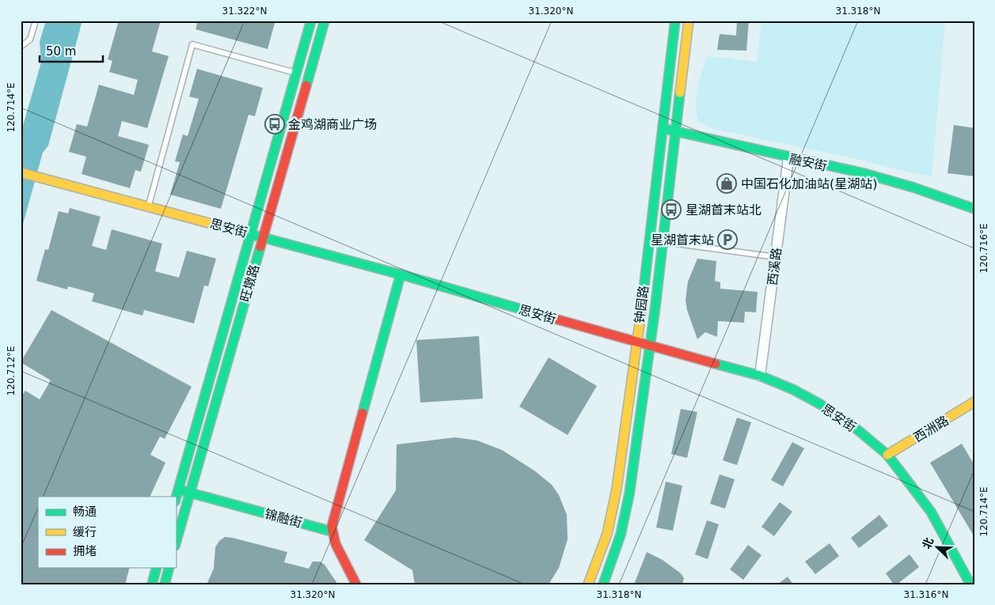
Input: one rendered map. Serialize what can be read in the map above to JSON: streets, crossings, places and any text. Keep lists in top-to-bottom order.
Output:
{
  "streets": {
    "main road": [
      "融安街",
      "思安街",
      "旺墩路",
      "钟园路",
      "西洲路",
      "锦融街"
    ],
    "street": ["西溪路"]
  },
  "crossings": [
    ["融安街", "西溪路"],
    ["融安街", "钟园路"],
    ["思安街", "西溪路"],
    ["思安街", "旺墩路"],
    ["思安街", "钟园路"],
    ["思安街", "西洲路"],
    ["旺墩路", "锦融街"]
  ],
  "places": {
    "bus stop": ["金鸡湖商业广场", "星湖首末站北"],
    "shop": ["中国石化加油站(星湖站)"],
    "parking": ["星湖首末站"]
  },
  "legend": ["畅通", "缓行", "拥堵"],
  "scale_bar": "50 m",
  "north": "top left",
  "coordinates": [
    "31.322°N",
    "31.320°N",
    "31.318°N",
    "120.714°E",
    "120.716°E",
    "120.712°E",
    "31.316°N"
  ]
}
